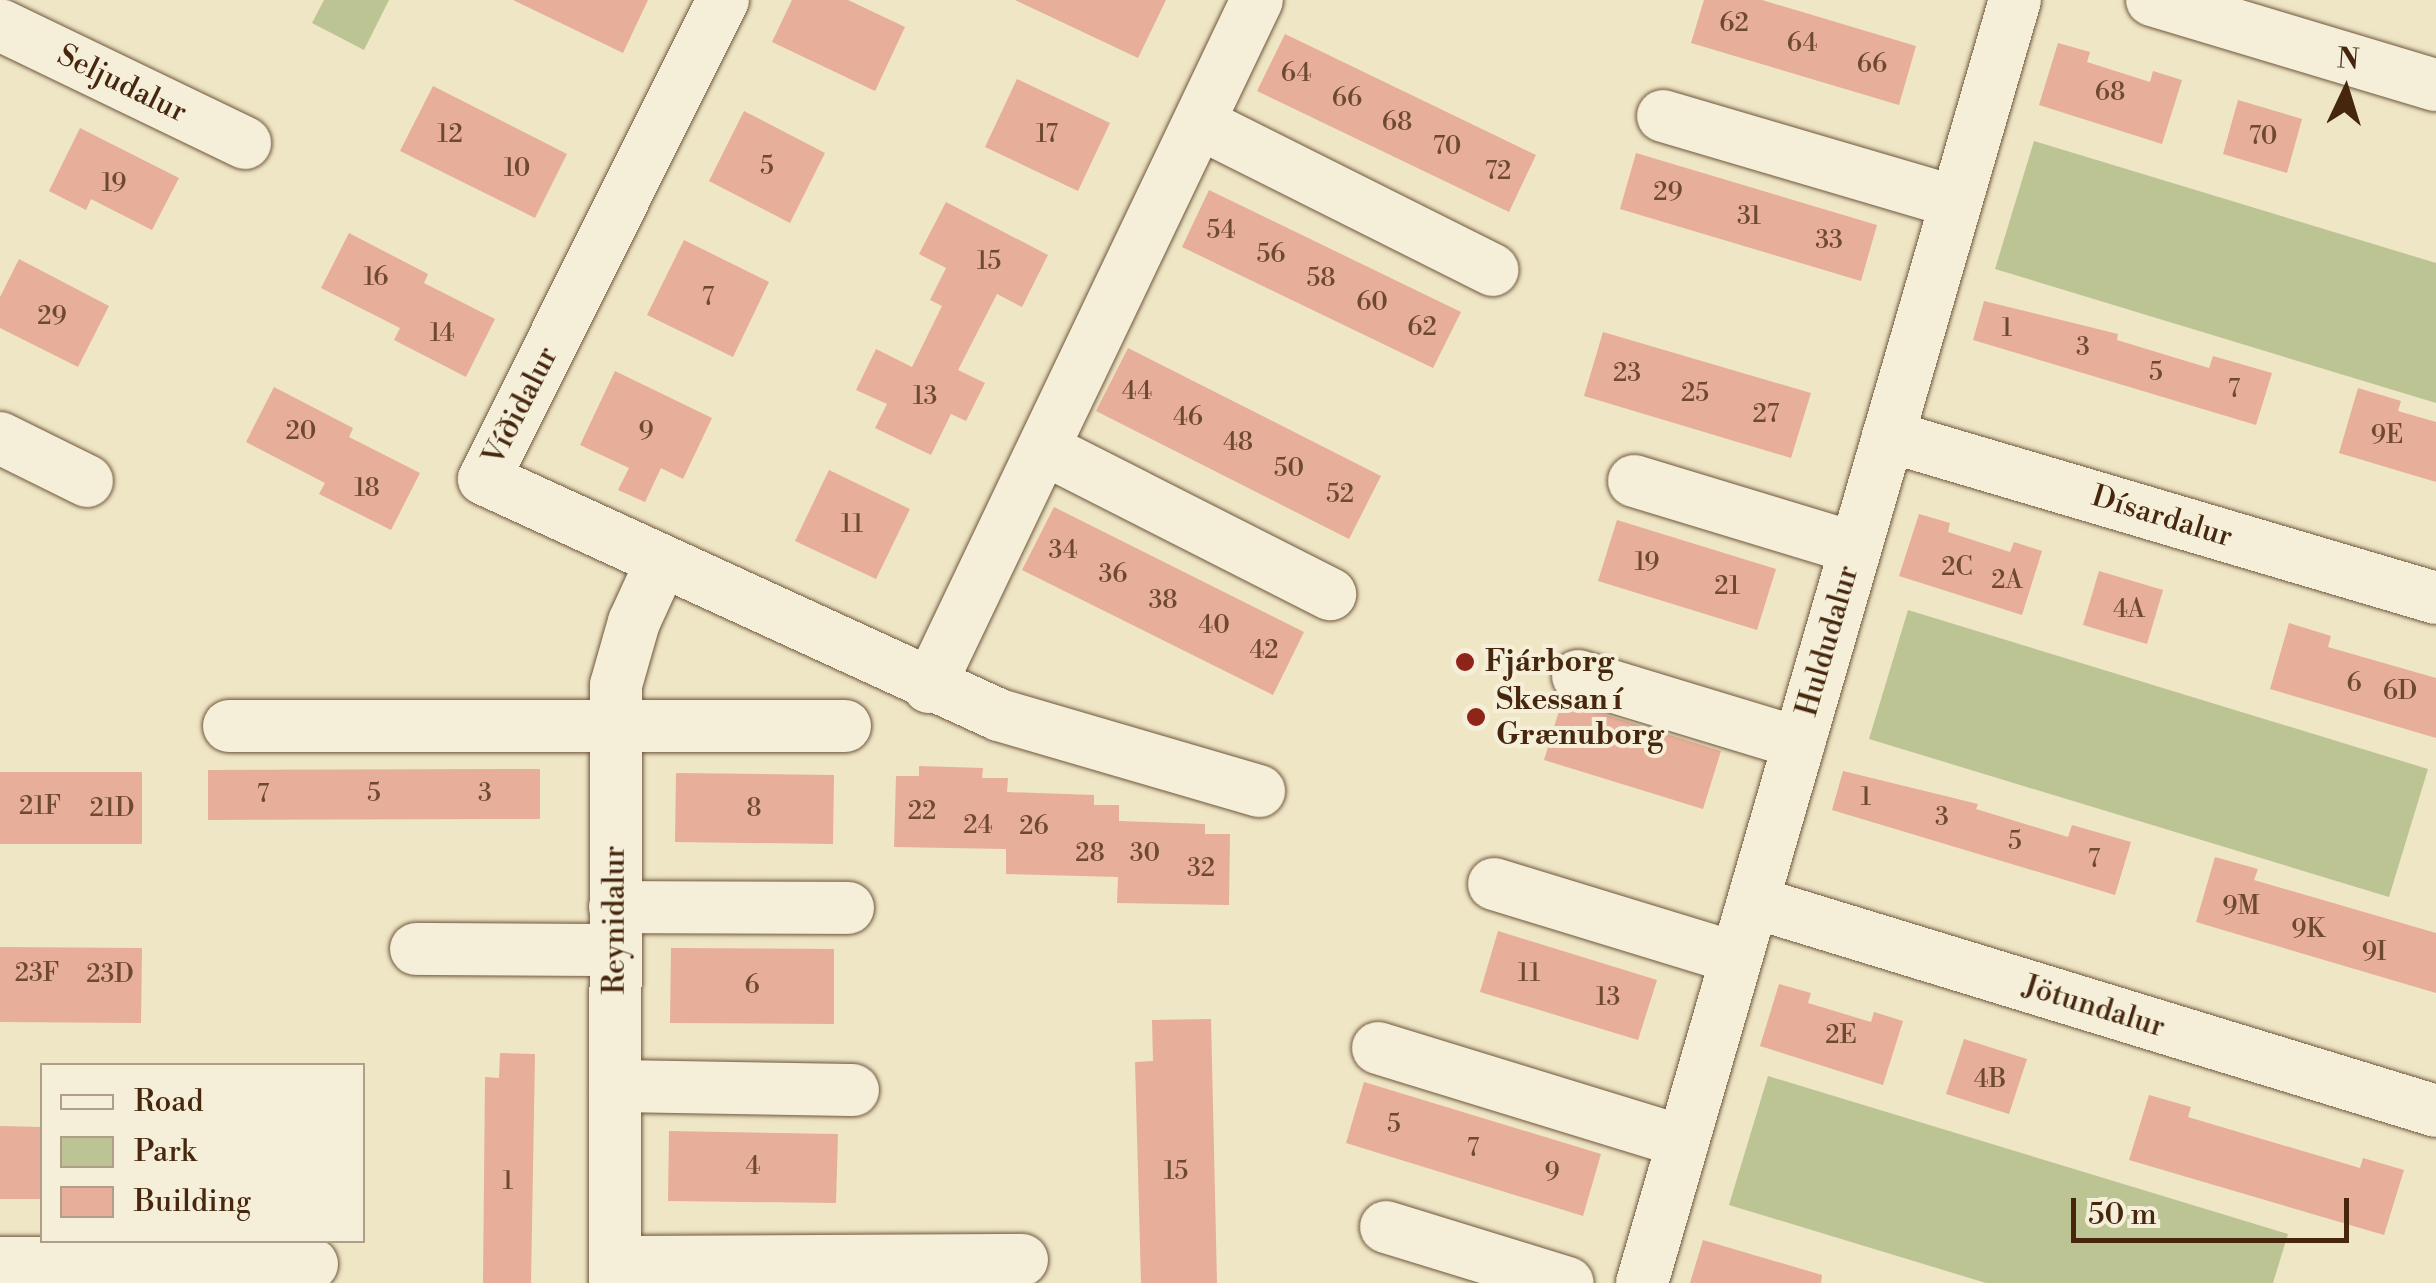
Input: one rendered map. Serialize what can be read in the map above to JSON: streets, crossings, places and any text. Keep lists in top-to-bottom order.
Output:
{
  "streets": {
    "street": [
      "Seljudalur",
      "Víðidalur",
      "Dísardalur",
      "Huldudalur",
      "Reynidalur",
      "Jötundalur"
    ]
  },
  "crossings": [
    ["Víðidalur", "Reynidalur"],
    ["Dísardalur", "Huldudalur"],
    ["Huldudalur", "Jötundalur"]
  ],
  "places": ["Fjárborg", "Skessan í Grænuborg"],
  "house_numbers": [
    "62",
    "64",
    "66",
    "64",
    "68",
    "66",
    "68",
    "12",
    "17",
    "70",
    "70",
    "5",
    "10",
    "72",
    "19",
    "29",
    "31",
    "54",
    "33",
    "56",
    "15",
    "16",
    "58",
    "7",
    "60",
    "29",
    "62",
    "1",
    "14",
    "3",
    "5",
    "23",
    "7",
    "44",
    "25",
    "13",
    "27",
    "46",
    "20",
    "9",
    "9E",
    "48",
    "50",
    "18",
    "52",
    "11",
    "34",
    "19",
    "2C",
    "36",
    "2A",
    "21",
    "38",
    "4A",
    "40",
    "42",
    "6",
    "6D",
    "5",
    "3",
    "7",
    "1",
    "21F",
    "21D",
    "8",
    "22",
    "3",
    "24",
    "26",
    "5",
    "28",
    "30",
    "7",
    "32",
    "9M",
    "9K",
    "9I",
    "23F",
    "11",
    "23D",
    "6",
    "13",
    "2E",
    "4B",
    "5",
    "7",
    "4",
    "15",
    "9",
    "1"
  ],
  "legend": ["Road", "Park", "Building"],
  "scale_bar": "50 m",
  "north": "top"
}
